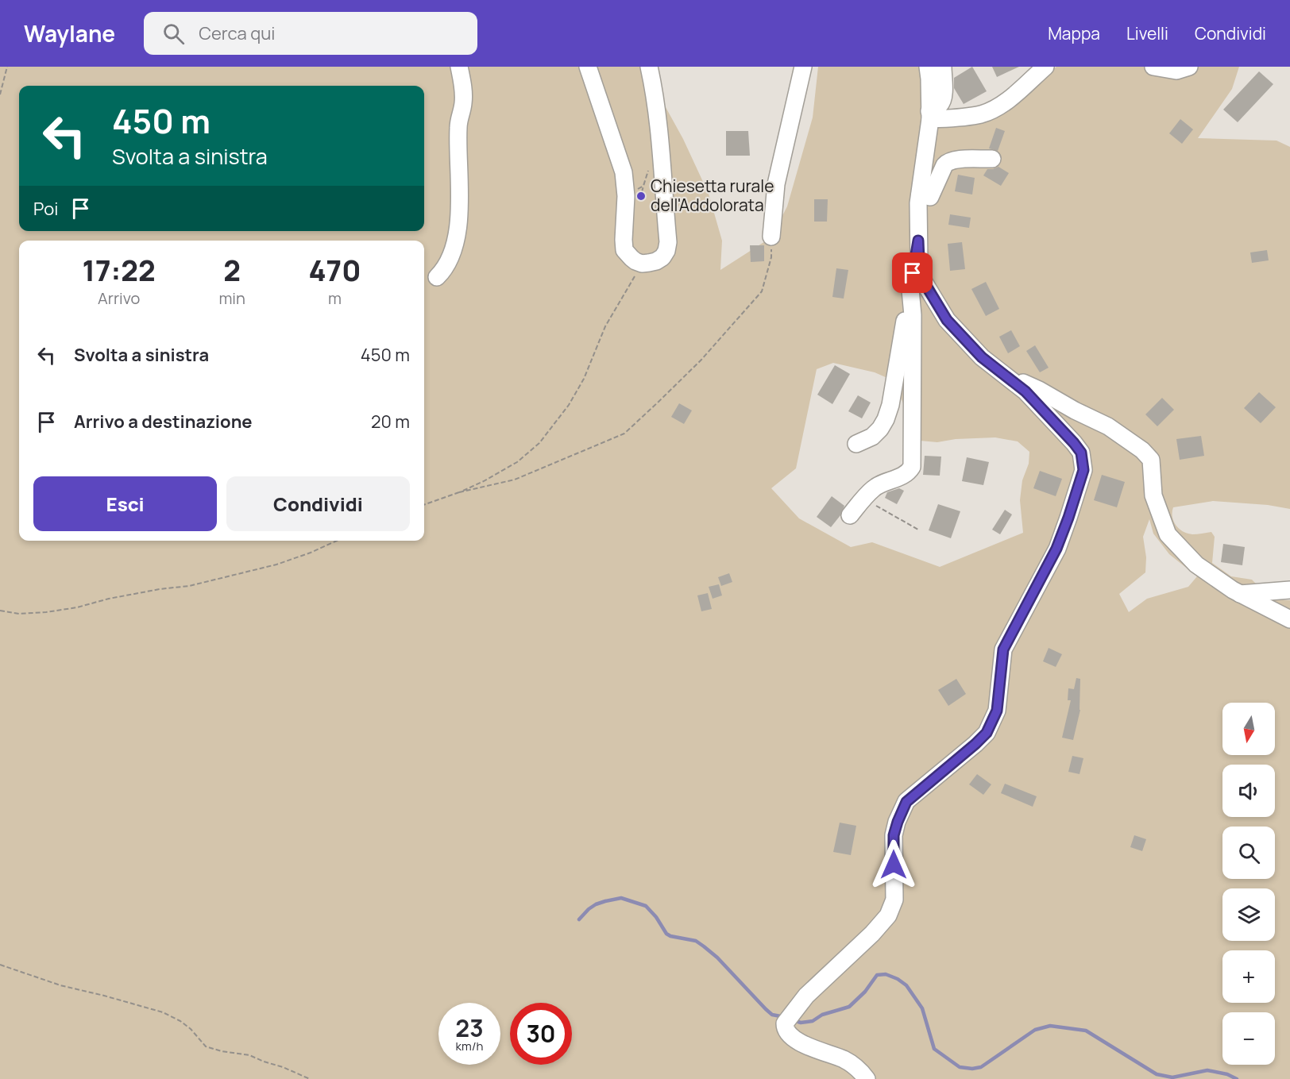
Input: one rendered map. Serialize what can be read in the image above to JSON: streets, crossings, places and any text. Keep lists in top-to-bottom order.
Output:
{
  "places": ["Chiesetta rurale dell'Addolorata"],
  "north": "bottom",
  "page": {
    "header": "Waylane",
    "search": "Cerca qui",
    "nav": ["Mappa", "Livelli", "Condividi"],
    "turn": ["450 m", "Svolta a sinistra"],
    "then": "Poi",
    "eta": [
      "17:22",
      "Arrivo",
      "2",
      "min",
      "470",
      "m"
    ],
    "list": [
      {
        "name": "Svolta a sinistra",
        "value": "450 m"
      },
      {
        "name": "Arrivo a destinazione",
        "value": "20 m"
      }
    ],
    "buttons": ["Esci", "Condividi"],
    "map_buttons": ["+", "−"],
    "speed": "23 km/h",
    "limit": "30"
  }
}
